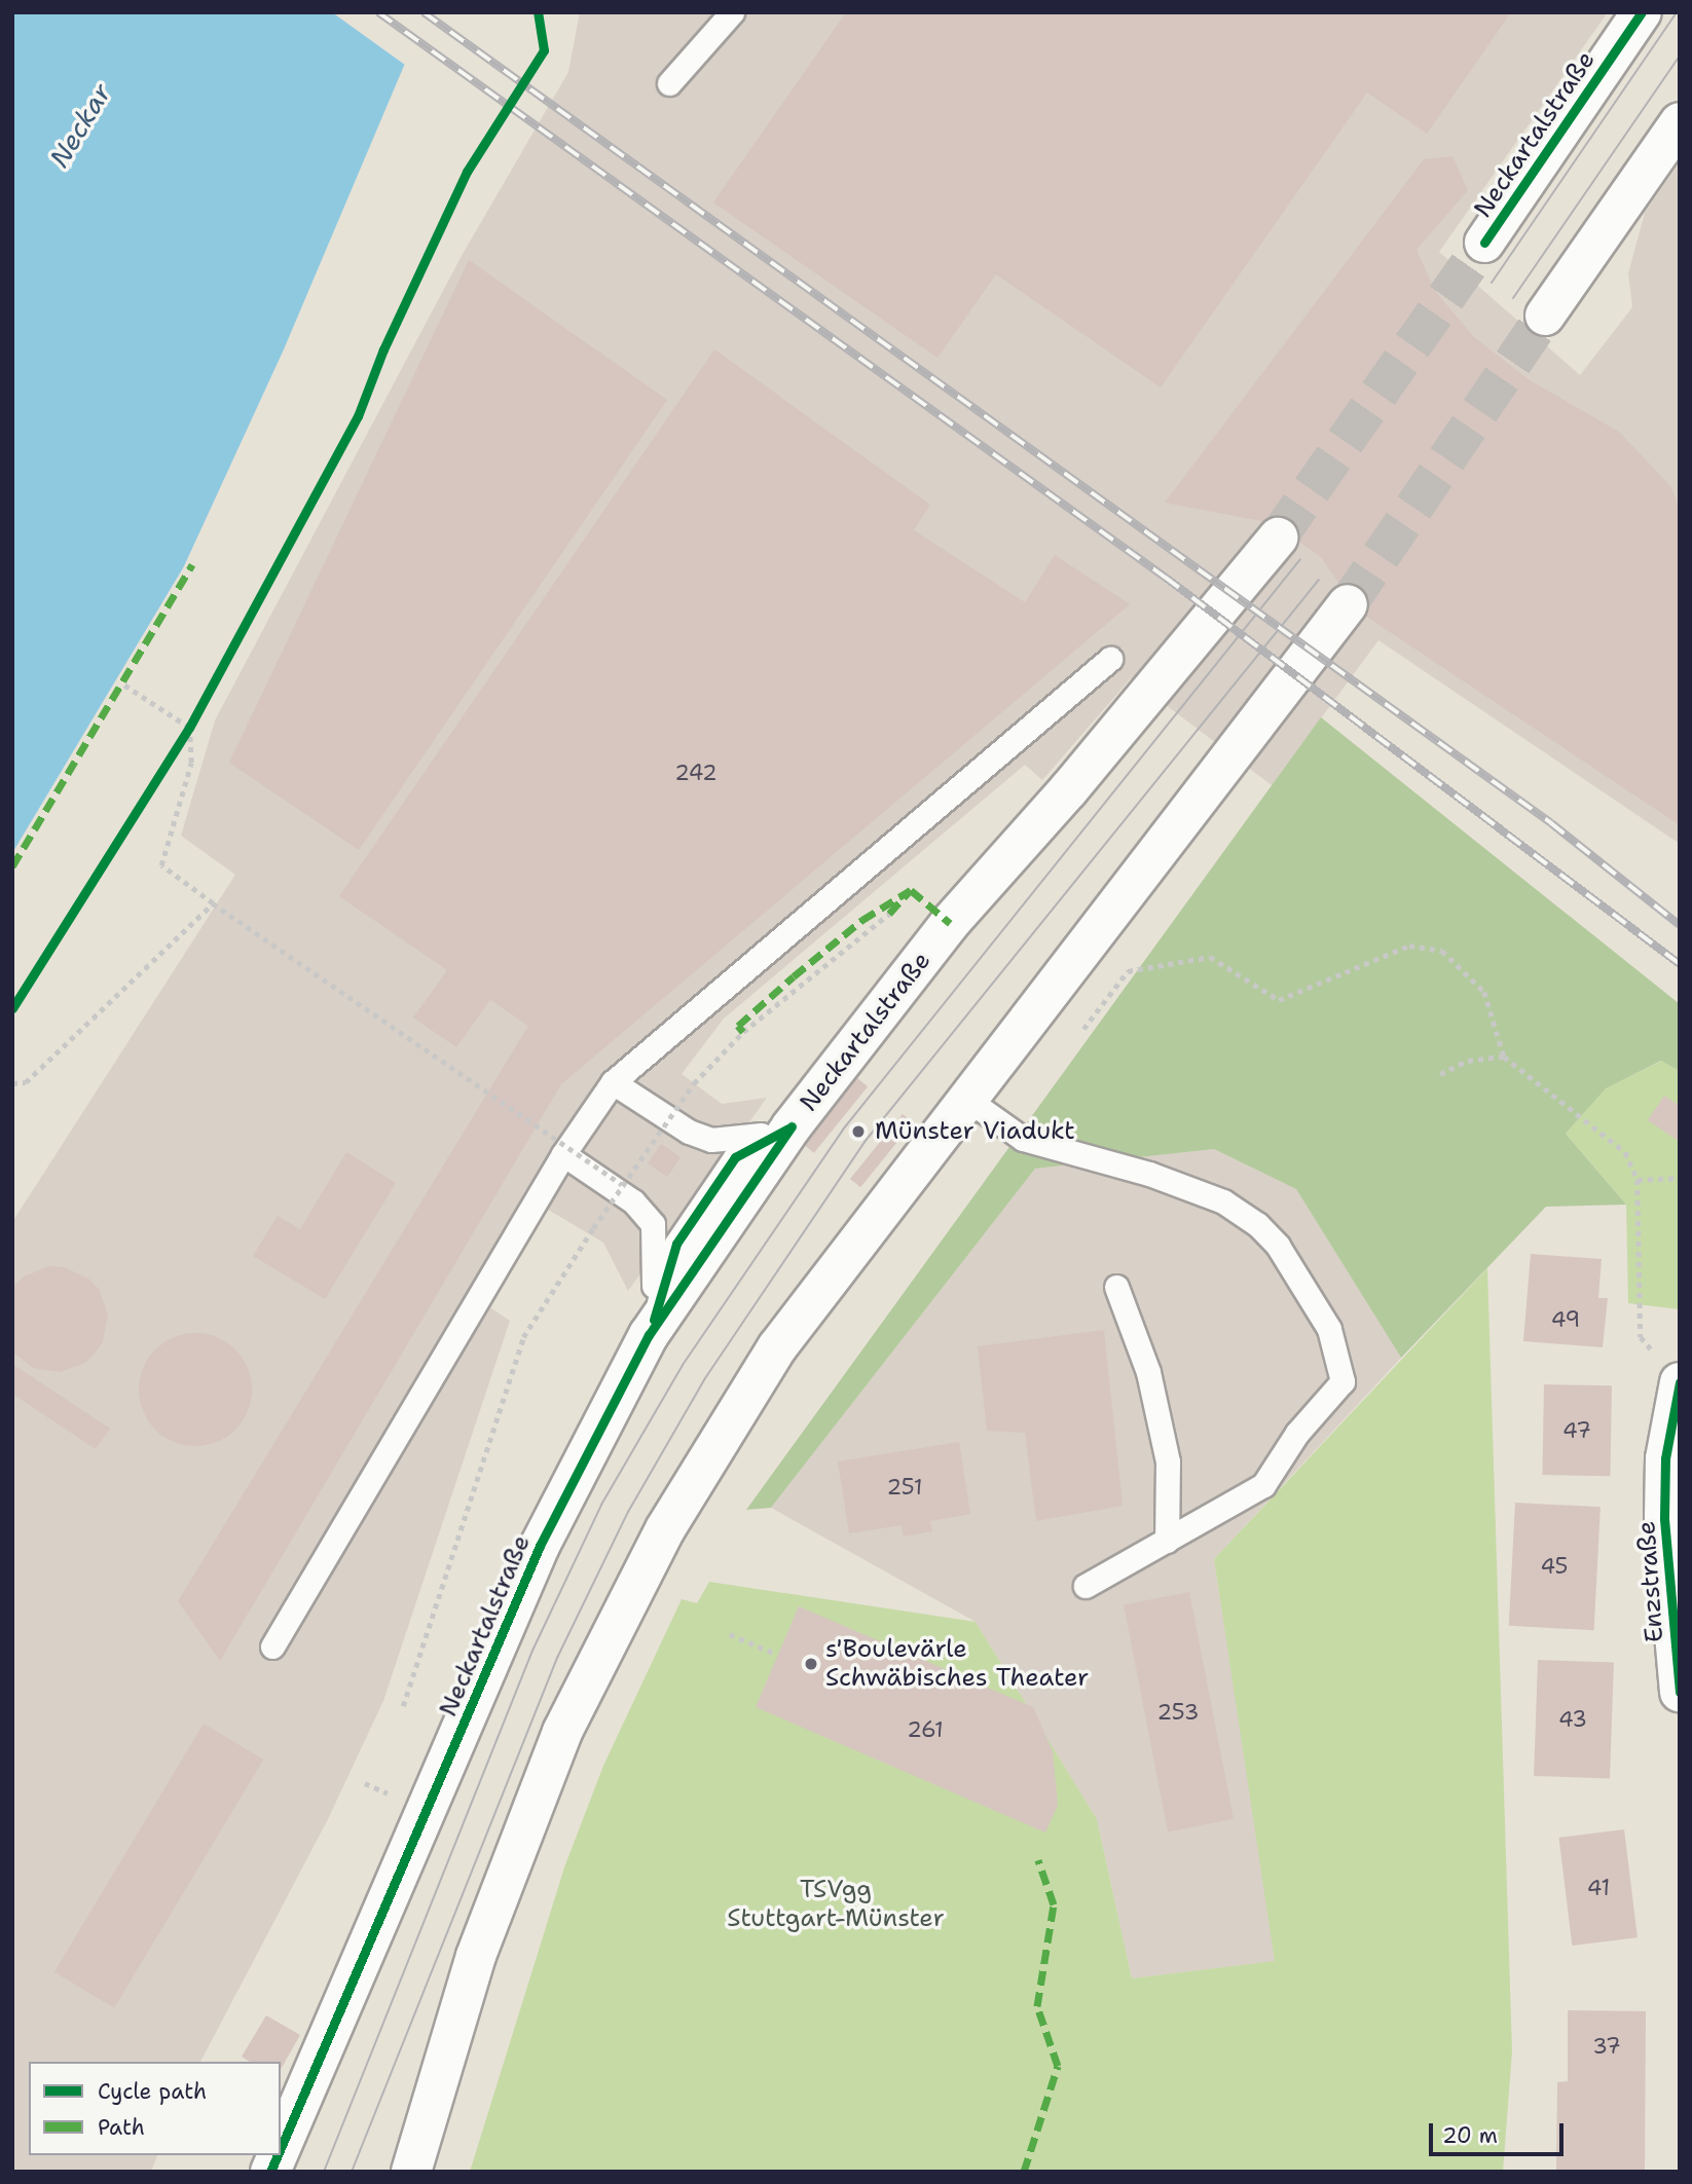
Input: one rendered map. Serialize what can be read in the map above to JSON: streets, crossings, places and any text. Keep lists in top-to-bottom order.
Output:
{
  "streets": {
    "main road": ["Neckartalstraße", "Enzstraße"]
  },
  "water": ["Neckar"],
  "parks": ["TSVgg Stuttgart-Münster"],
  "places": ["Münster Viadukt", "s'Boulevärle Schwäbisches Theater"],
  "house_numbers": [
    "242",
    "49",
    "47",
    "251",
    "45",
    "253",
    "43",
    "261",
    "41",
    "37"
  ],
  "legend": ["Cycle path", "Path"],
  "scale_bar": "20 m"
}
